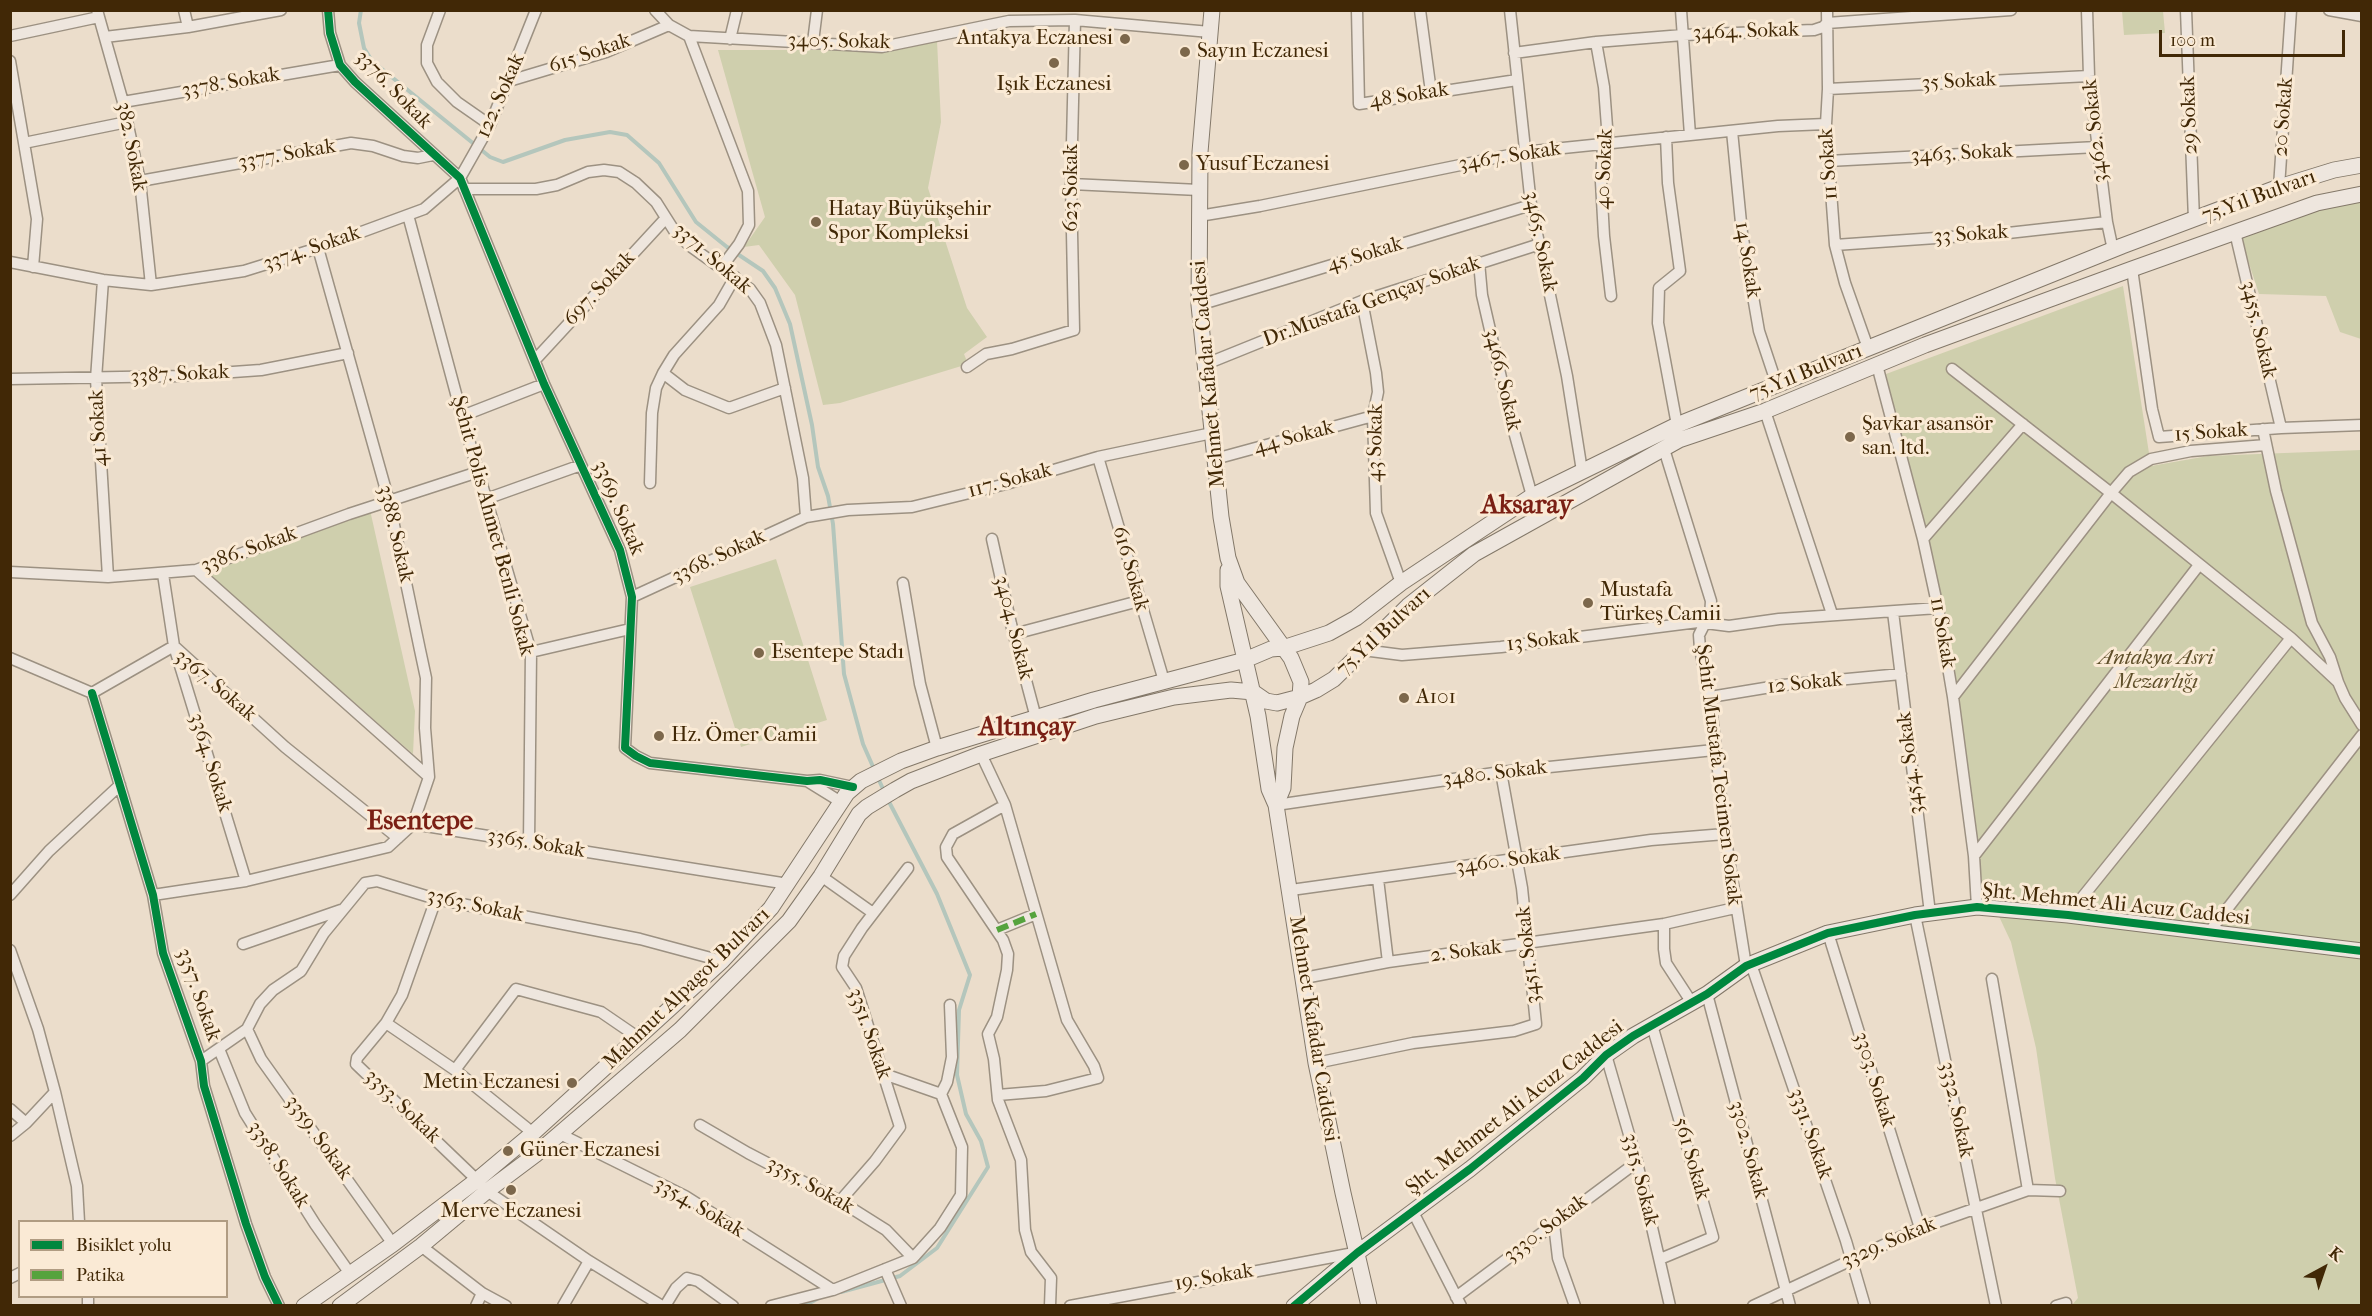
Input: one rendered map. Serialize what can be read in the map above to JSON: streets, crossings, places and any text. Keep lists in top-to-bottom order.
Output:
{
  "streets": {
    "main road": [
      "75.Yıl Bulvarı",
      "Mehmet Kafadar Caddesi",
      "Şht. Mehmet Ali Acuz Caddesi",
      "Mahmut Alpagot Bulvarı"
    ],
    "street": [
      "3464. Sokak",
      "3405. Sokak",
      "615 Sokak",
      "35 Sokak",
      "3378. Sokak",
      "3376. Sokak",
      "122. Sokak",
      "48 Sokak",
      "29 Sokak",
      "20 Sokak",
      "3462. Sokak",
      "382. Sokak",
      "3463. Sokak",
      "3377. Sokak",
      "3467. Sokak",
      "11 Sokak",
      "40 Sokak",
      "623 Sokak",
      "33 Sokak",
      "3465. Sokak",
      "3374. Sokak",
      "45 Sokak",
      "3371. Sokak",
      "14 Sokak",
      "697. Sokak",
      "Dr.Mustafa Gençay Sokak",
      "3455. Sokak",
      "3387. Sokak",
      "3466. Sokak",
      "41 Sokak",
      "15 Sokak",
      "44 Sokak",
      "43 Sokak",
      "117. Sokak",
      "3369. Sokak",
      "Şehit Polis Ahmet Benli Sokak",
      "3388. Sokak",
      "3386. Sokak",
      "3368. Sokak",
      "616 Sokak",
      "3404. Sokak",
      "13 Sokak",
      "12 Sokak",
      "3367. Sokak",
      "3364. Sokak",
      "3454. Sokak",
      "3480. Sokak",
      "Şehit Mustafa Tecimen Sokak",
      "3365. Sokak",
      "3460. Sokak",
      "3363. Sokak",
      "2. Sokak",
      "3451. Sokak",
      "3357. Sokak",
      "3351. Sokak",
      "3303. Sokak",
      "3353. Sokak",
      "3332. Sokak",
      "3331. Sokak",
      "3359. Sokak",
      "3302. Sokak",
      "561 Sokak",
      "3358. Sokak",
      "3315. Sokak",
      "3355. Sokak",
      "3354. Sokak",
      "3330. Sokak",
      "3329. Sokak",
      "19. Sokak"
    ]
  },
  "crossings": [
    ["3464. Sokak", "11 Sokak"],
    ["3464. Sokak", "40 Sokak"],
    ["3464. Sokak", "3465. Sokak"],
    ["3405. Sokak", "615 Sokak"],
    ["3405. Sokak", "623 Sokak"],
    ["3405. Sokak", "Mehmet Kafadar Caddesi"],
    ["615 Sokak", "122. Sokak"],
    ["35 Sokak", "3462. Sokak"],
    ["35 Sokak", "11 Sokak"],
    ["3378. Sokak", "3376. Sokak"],
    ["3378. Sokak", "382. Sokak"],
    ["3376. Sokak", "122. Sokak"],
    ["3376. Sokak", "3377. Sokak"],
    ["3376. Sokak", "3374. Sokak"],
    ["3376. Sokak", "3369. Sokak"],
    ["122. Sokak", "3374. Sokak"],
    ["122. Sokak", "3369. Sokak"],
    ["48 Sokak", "3465. Sokak"],
    ["29 Sokak", "75.Yıl Bulvarı"],
    ["20 Sokak", "75.Yıl Bulvarı"],
    ["3462. Sokak", "3463. Sokak"],
    ["3462. Sokak", "75.Yıl Bulvarı"],
    ["3462. Sokak", "33 Sokak"],
    ["382. Sokak", "3377. Sokak"],
    ["382. Sokak", "3374. Sokak"],
    ["3463. Sokak", "11 Sokak"],
    ["3467. Sokak", "11 Sokak"],
    ["3467. Sokak", "40 Sokak"],
    ["3467. Sokak", "3465. Sokak"],
    ["3467. Sokak", "14 Sokak"],
    ["3467. Sokak", "Mehmet Kafadar Caddesi"],
    ["11 Sokak", "75.Yıl Bulvarı"],
    ["11 Sokak", "33 Sokak"],
    ["11 Sokak", "13 Sokak"],
    ["11 Sokak", "Şht. Mehmet Ali Acuz Caddesi"],
    ["75.Yıl Bulvarı", "3465. Sokak"],
    ["75.Yıl Bulvarı", "14 Sokak"],
    ["75.Yıl Bulvarı", "3455. Sokak"],
    ["75.Yıl Bulvarı", "Mehmet Kafadar Caddesi"],
    ["75.Yıl Bulvarı", "3466. Sokak"],
    ["75.Yıl Bulvarı", "15 Sokak"],
    ["75.Yıl Bulvarı", "43 Sokak"],
    ["75.Yıl Bulvarı", "13 Sokak"],
    ["75.Yıl Bulvarı", "Şehit Mustafa Tecimen Sokak"],
    ["75.Yıl Bulvarı", "Mahmut Alpagot Bulvarı"],
    ["3465. Sokak", "45 Sokak"],
    ["3465. Sokak", "Dr.Mustafa Gençay Sokak"],
    ["3374. Sokak", "41 Sokak"],
    ["3374. Sokak", "3369. Sokak"],
    ["3374. Sokak", "Şehit Polis Ahmet Benli Sokak"],
    ["3374. Sokak", "3388. Sokak"],
    ["45 Sokak", "Mehmet Kafadar Caddesi"],
    ["3371. Sokak", "697. Sokak"],
    ["3371. Sokak", "117. Sokak"],
    ["3371. Sokak", "3369. Sokak"],
    ["3371. Sokak", "3368. Sokak"],
    ["697. Sokak", "3369. Sokak"],
    ["Dr.Mustafa Gençay Sokak", "Mehmet Kafadar Caddesi"],
    ["Dr.Mustafa Gençay Sokak", "3466. Sokak"],
    ["Dr.Mustafa Gençay Sokak", "43 Sokak"],
    ["3455. Sokak", "15 Sokak"],
    ["Mehmet Kafadar Caddesi", "44 Sokak"],
    ["Mehmet Kafadar Caddesi", "117. Sokak"],
    ["Mehmet Kafadar Caddesi", "3480. Sokak"],
    ["Mehmet Kafadar Caddesi", "3460. Sokak"],
    ["Mehmet Kafadar Caddesi", "Şht. Mehmet Ali Acuz Caddesi"],
    ["Mehmet Kafadar Caddesi", "2. Sokak"],
    ["Mehmet Kafadar Caddesi", "3451. Sokak"],
    ["Mehmet Kafadar Caddesi", "Mahmut Alpagot Bulvarı"],
    ["Mehmet Kafadar Caddesi", "19. Sokak"],
    ["3387. Sokak", "41 Sokak"],
    ["3387. Sokak", "3388. Sokak"],
    ["41 Sokak", "3386. Sokak"],
    ["44 Sokak", "43 Sokak"],
    ["117. Sokak", "3368. Sokak"],
    ["117. Sokak", "616 Sokak"],
    ["3369. Sokak", "3368. Sokak"],
    ["3369. Sokak", "Mahmut Alpagot Bulvarı"],
    ["Şehit Polis Ahmet Benli Sokak", "3386. Sokak"],
    ["Şehit Polis Ahmet Benli Sokak", "3365. Sokak"],
    ["3388. Sokak", "3386. Sokak"],
    ["3388. Sokak", "3365. Sokak"],
    ["3386. Sokak", "3364. Sokak"],
    ["616 Sokak", "Mahmut Alpagot Bulvarı"],
    ["3404. Sokak", "Mahmut Alpagot Bulvarı"],
    ["13 Sokak", "3454. Sokak"],
    ["13 Sokak", "Şehit Mustafa Tecimen Sokak"],
    ["12 Sokak", "3454. Sokak"],
    ["12 Sokak", "Şehit Mustafa Tecimen Sokak"],
    ["3367. Sokak", "3364. Sokak"],
    ["3367. Sokak", "3357. Sokak"],
    ["3454. Sokak", "Şht. Mehmet Ali Acuz Caddesi"],
    ["3454. Sokak", "3332. Sokak"],
    ["3480. Sokak", "Şehit Mustafa Tecimen Sokak"],
    ["3480. Sokak", "3451. Sokak"],
    ["Şehit Mustafa Tecimen Sokak", "3460. Sokak"],
    ["Şehit Mustafa Tecimen Sokak", "Şht. Mehmet Ali Acuz Caddesi"],
    ["Şehit Mustafa Tecimen Sokak", "2. Sokak"],
    ["Şehit Mustafa Tecimen Sokak", "3331. Sokak"],
    ["3365. Sokak", "Mahmut Alpagot Bulvarı"],
    ["3460. Sokak", "3451. Sokak"],
    ["Şht. Mehmet Ali Acuz Caddesi", "3303. Sokak"],
    ["Şht. Mehmet Ali Acuz Caddesi", "3332. Sokak"],
    ["Şht. Mehmet Ali Acuz Caddesi", "3331. Sokak"],
    ["Şht. Mehmet Ali Acuz Caddesi", "3302. Sokak"],
    ["Şht. Mehmet Ali Acuz Caddesi", "561 Sokak"],
    ["Şht. Mehmet Ali Acuz Caddesi", "3315. Sokak"],
    ["Şht. Mehmet Ali Acuz Caddesi", "19. Sokak"],
    ["3363. Sokak", "Mahmut Alpagot Bulvarı"],
    ["3363. Sokak", "3353. Sokak"],
    ["2. Sokak", "3451. Sokak"],
    ["Mahmut Alpagot Bulvarı", "3353. Sokak"],
    ["Mahmut Alpagot Bulvarı", "3359. Sokak"],
    ["Mahmut Alpagot Bulvarı", "3358. Sokak"],
    ["Mahmut Alpagot Bulvarı", "3354. Sokak"],
    ["3351. Sokak", "3355. Sokak"],
    ["3303. Sokak", "3329. Sokak"],
    ["3332. Sokak", "3329. Sokak"],
    ["3331. Sokak", "3329. Sokak"],
    ["3302. Sokak", "3329. Sokak"],
    ["561 Sokak", "3315. Sokak"],
    ["3315. Sokak", "3330. Sokak"]
  ],
  "districts": ["Aksaray", "Altınçay", "Esentepe"],
  "parks": ["Antakya Asri Mezarlığı"],
  "places": [
    "Antakya Eczanesi",
    "Sayın Eczanesi",
    "Işık Eczanesi",
    "Yusuf Eczanesi",
    "Hatay Büyükşehir Spor Kompleksi",
    "Şavkar asansör san. ltd.",
    "Mustafa Türkeş Camii",
    "Esentepe Stadı",
    "A101",
    "Hz. Ömer Camii",
    "Metin Eczanesi",
    "Güner Eczanesi",
    "Merve Eczanesi"
  ],
  "legend": ["Bisiklet yolu", "Patika"],
  "scale_bar": "100 m",
  "north": "top right"
}
